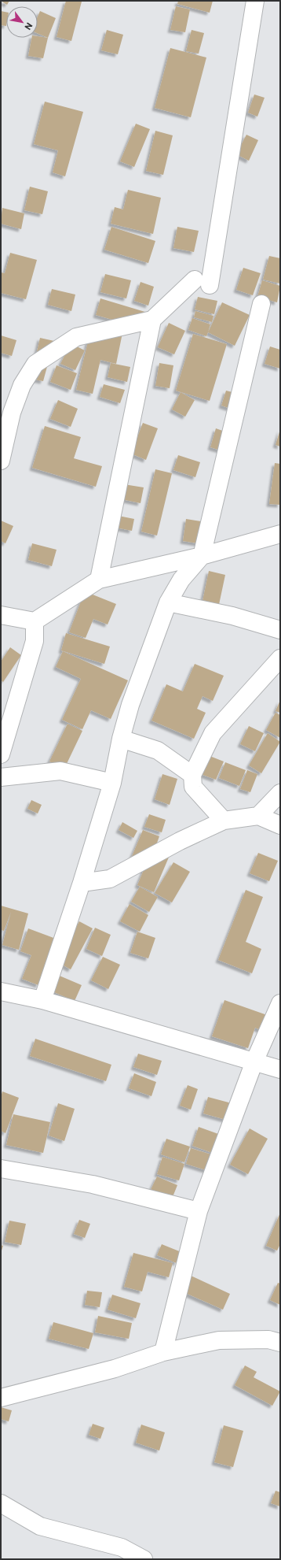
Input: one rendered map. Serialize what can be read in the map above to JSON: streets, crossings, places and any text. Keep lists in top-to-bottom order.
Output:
{
  "north": "bottom right"
}
